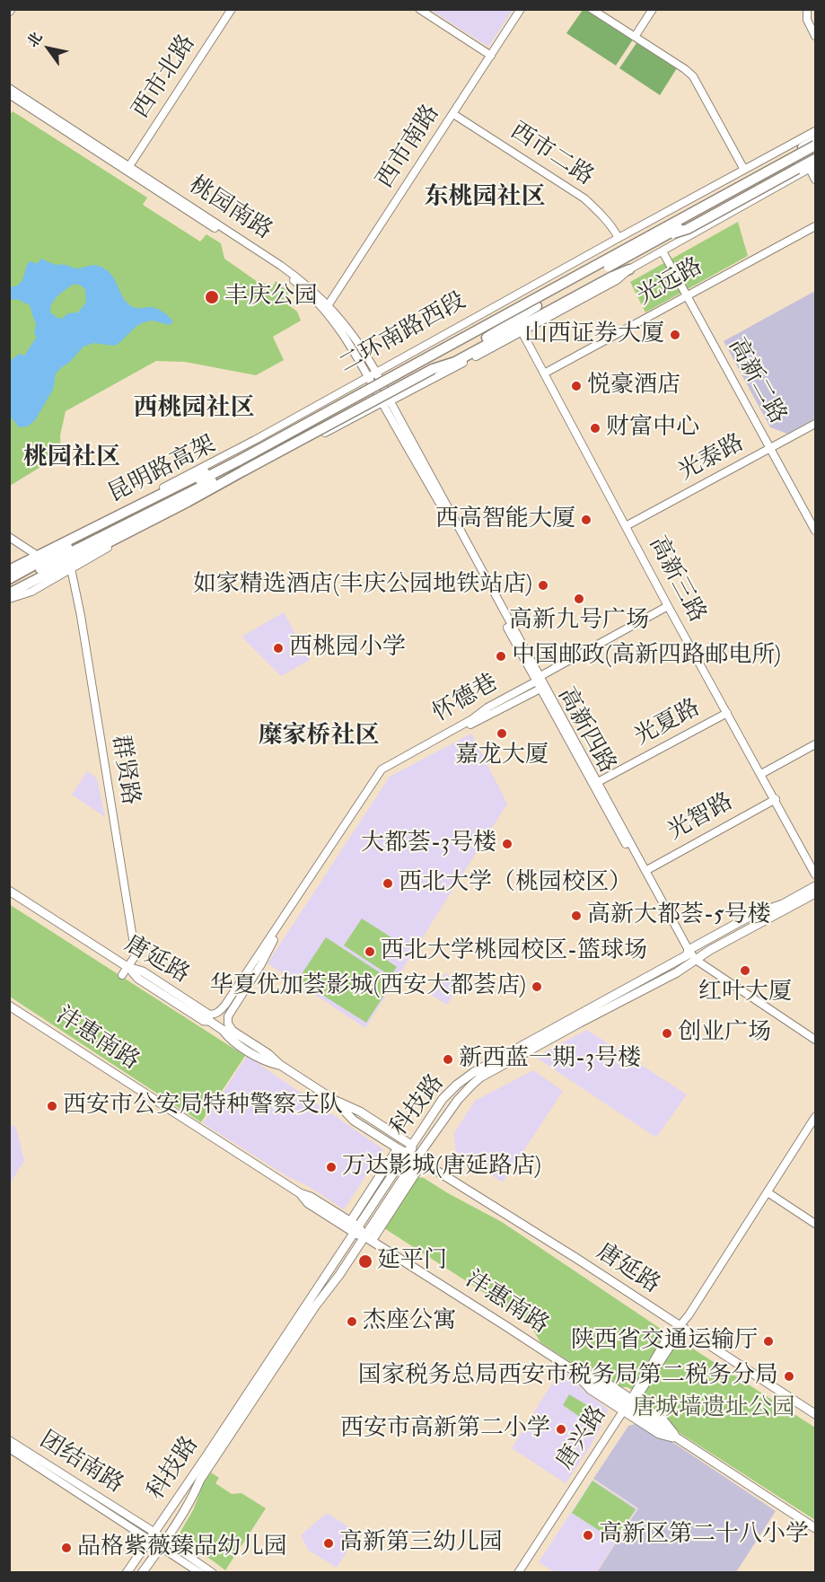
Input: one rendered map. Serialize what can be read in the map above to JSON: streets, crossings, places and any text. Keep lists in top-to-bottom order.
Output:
{
  "streets": {
    "highway": ["二环南路西段", "昆明路高架"],
    "main road": ["唐延路", "沣惠南路", "科技路"],
    "street": [
      "西市北路",
      "西市南路",
      "西市二路",
      "桃园南路",
      "光远路",
      "高新二路",
      "光泰路",
      "高新三路",
      "怀德巷",
      "光夏路",
      "高新四路",
      "群贤路",
      "光智路",
      "唐兴路",
      "团结南路"
    ]
  },
  "crossings": [
    ["西市北路", "桃园南路"],
    ["西市南路", "西市二路"],
    ["西市南路", "桃园南路"],
    ["西市二路", "二环南路西段"],
    ["桃园南路", "二环南路西段"],
    ["桃园南路", "高新四路"],
    ["光远路", "高新二路"],
    ["光远路", "高新三路"],
    ["二环南路西段", "昆明路高架"],
    ["高新二路", "光泰路"],
    ["光泰路", "高新三路"],
    ["高新三路", "光夏路"],
    ["高新三路", "光智路"],
    ["怀德巷", "高新四路"],
    ["怀德巷", "唐延路"],
    ["光夏路", "高新四路"],
    ["高新四路", "光智路"],
    ["高新四路", "科技路"],
    ["群贤路", "唐延路"],
    ["唐延路", "科技路"],
    ["唐延路", "唐兴路"],
    ["沣惠南路", "科技路"],
    ["沣惠南路", "唐兴路"],
    ["科技路", "团结南路"]
  ],
  "districts": [
    "东桃园社区",
    "西桃园社区",
    "桃园社区",
    "糜家桥社区"
  ],
  "parks": ["唐城墙遗址公园"],
  "places": [
    "丰庆公园",
    "山西证券大厦",
    "悦豪酒店",
    "财富中心",
    "西高智能大厦",
    "如家精选酒店(丰庆公园地铁站店)",
    "高新九号广场",
    "西桃园小学",
    "中国邮政(高新四路邮电所)",
    "嘉龙大厦",
    "大都荟-3号楼",
    "西北大学（桃园校区）",
    "高新大都荟-5号楼",
    "西北大学桃园校区-篮球场",
    "红叶大厦",
    "华夏优加荟影城(西安大都荟店)",
    "创业广场",
    "新西蓝一期-3号楼",
    "西安市公安局特种警察支队",
    "万达影城(唐延路店)",
    "延平门",
    "杰座公寓",
    "陕西省交通运输厅",
    "国家税务总局西安市税务局第二税务分局",
    "西安市高新第二小学",
    "高新区第二十八小学",
    "高新第三幼儿园",
    "品格紫薇臻品幼儿园"
  ],
  "north": "top left"
}
